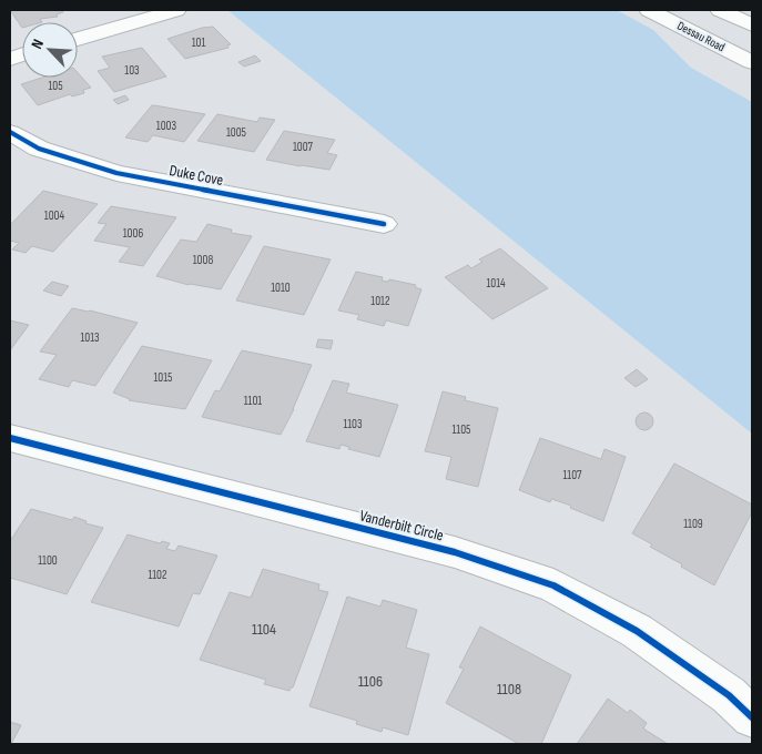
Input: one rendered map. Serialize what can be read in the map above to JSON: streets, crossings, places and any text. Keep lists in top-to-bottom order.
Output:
{
  "streets": {
    "street": ["Dessau Road", "Duke Cove", "Vanderbilt Circle"]
  },
  "house_numbers": [
    "101",
    "103",
    "105",
    "1003",
    "1005",
    "1007",
    "1004",
    "1006",
    "1008",
    "1014",
    "1010",
    "1012",
    "1013",
    "1015",
    "1101",
    "1103",
    "1105",
    "1107",
    "1109",
    "1100",
    "1102",
    "1104",
    "1106",
    "1108"
  ],
  "north": "top left"
}
